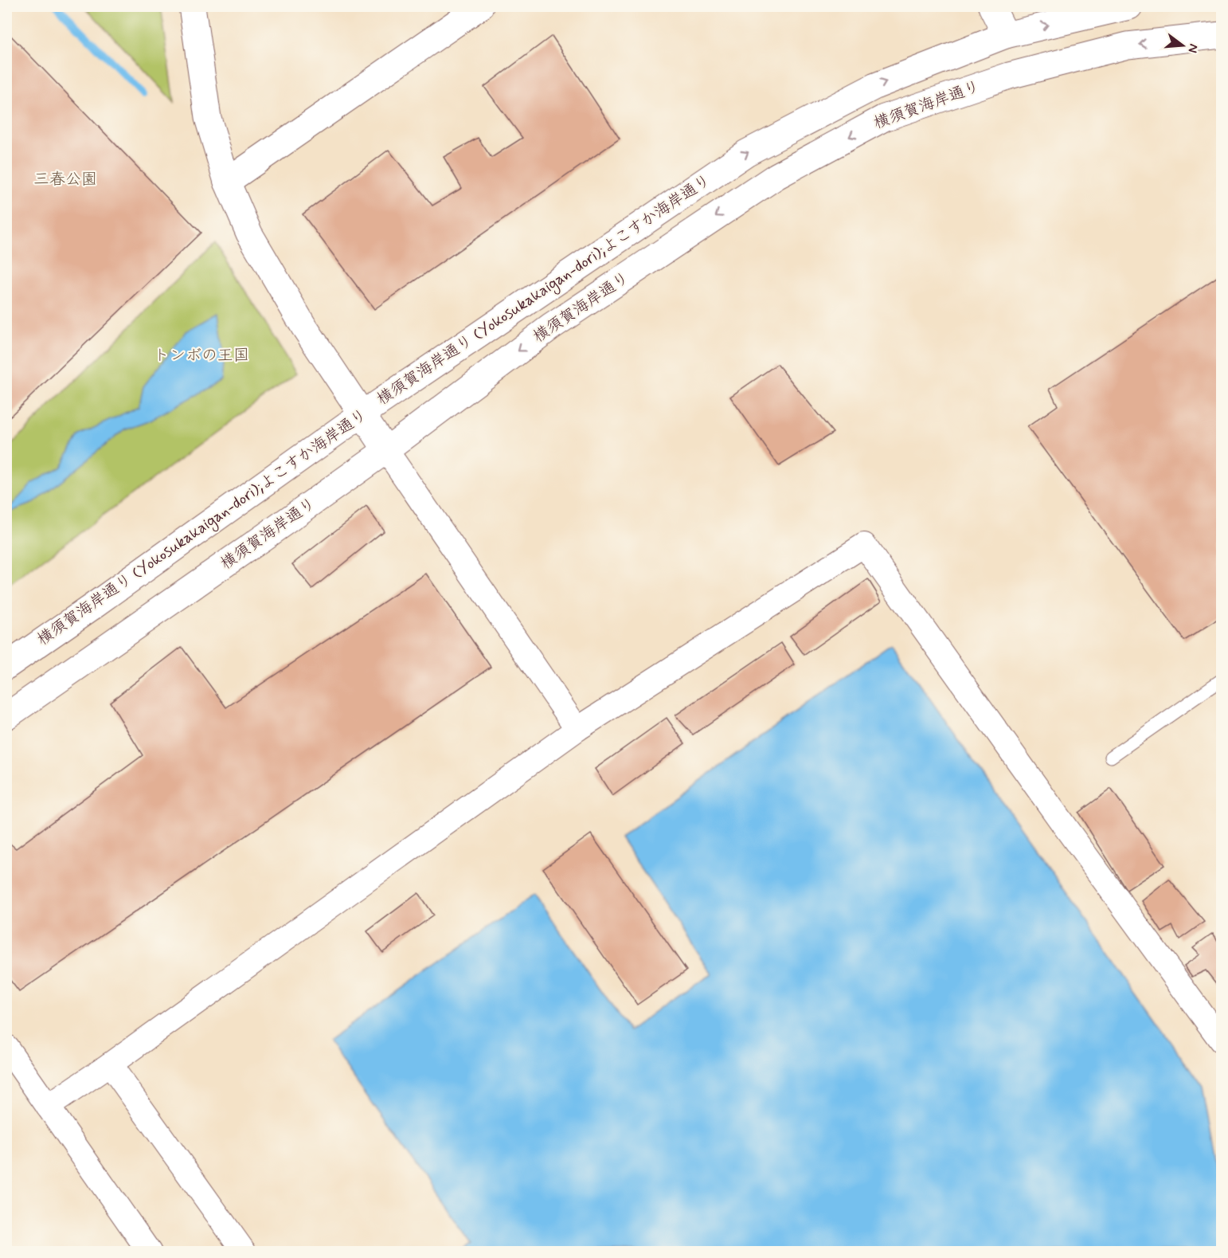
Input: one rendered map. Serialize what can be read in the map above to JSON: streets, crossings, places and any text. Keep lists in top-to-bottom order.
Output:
{
  "streets": {
    "street": ["横須賀海岸通り", "横須賀海岸通り (Yokosukakaigan-dori);よこすか海岸通り"]
  },
  "one_way": ["横須賀海岸通り", "横須賀海岸通り (Yokosukakaigan-dori);よこすか海岸通り"],
  "parks": ["三春公園", "トンボの王国"],
  "north": "right"
}
